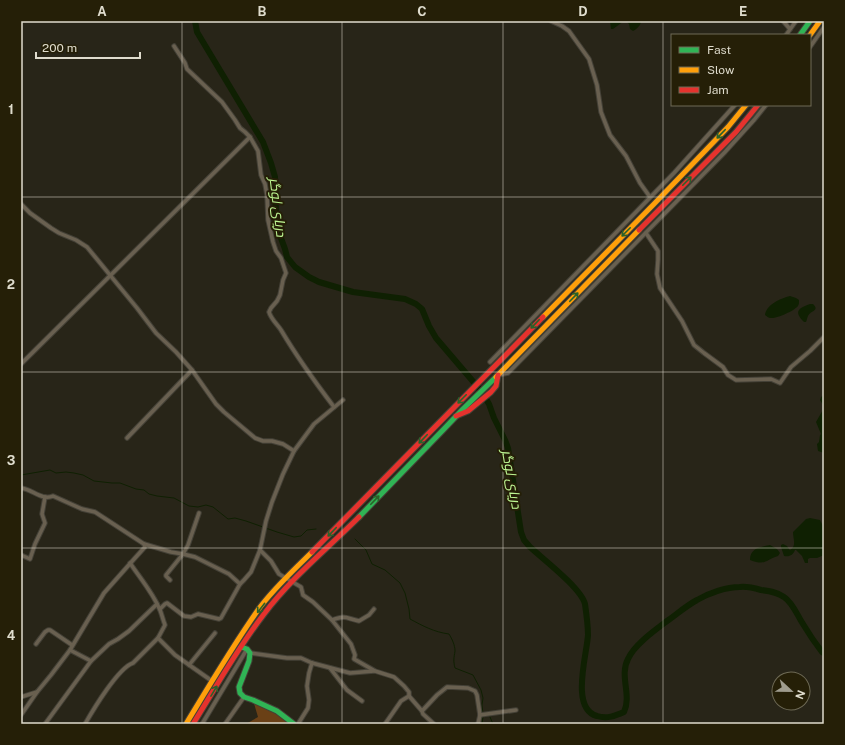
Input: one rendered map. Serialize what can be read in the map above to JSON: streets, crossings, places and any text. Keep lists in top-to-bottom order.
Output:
{
  "water": ["دریای لوگر"],
  "legend": ["Fast", "Slow", "Jam"],
  "scale_bar": "200 m",
  "north": "right",
  "grid": {
    "columns": [
      "A",
      "B",
      "C",
      "D",
      "E"
    ],
    "rows": [
      "1",
      "2",
      "3",
      "4"
    ]
  }
}
